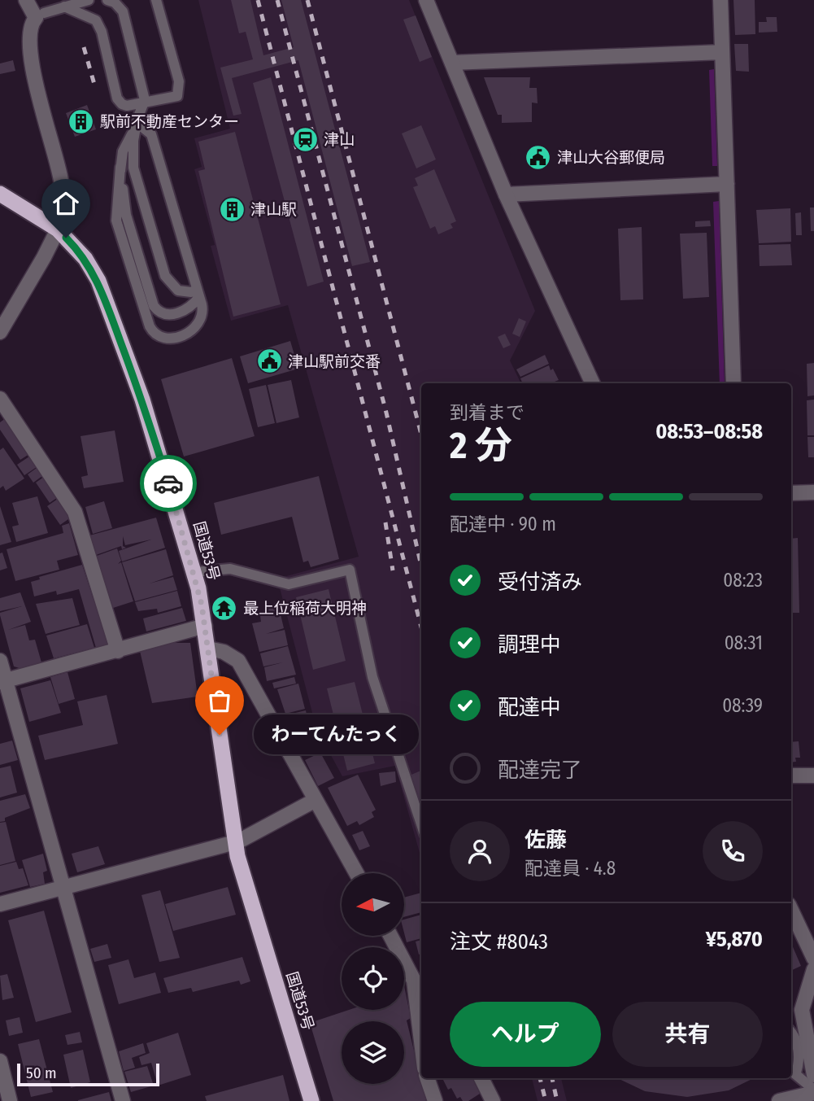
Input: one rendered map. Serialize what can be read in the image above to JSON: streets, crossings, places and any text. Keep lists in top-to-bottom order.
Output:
{
  "streets": {
    "highway": ["国道53号"]
  },
  "places": {
    "building": ["駅前不動産センター", "津山駅"],
    "station": ["津山"],
    "public building": ["津山大谷郵便局", "津山駅前交番"],
    "temple": ["最上位稲荷大明神"],
    "other": ["わーてんたっく"]
  },
  "scale_bar": "50 m",
  "north": "left",
  "page": {
    "heading": ["2 分", "到着まで", "08:53–08:58"],
    "panel": [
      "佐藤",
      "配達員 · 4.8",
      "注文 #8043",
      "¥5,870"
    ],
    "bar": "配達中 · 90 m",
    "list": [
      ["受付済み", "08:23"],
      ["調理中", "08:31"],
      ["配達中", "08:39"],
      "配達完了"
    ],
    "bubble": "わーてんたっく",
    "buttons": ["ヘルプ", "共有"],
    "scale": "50 m"
  }
}
